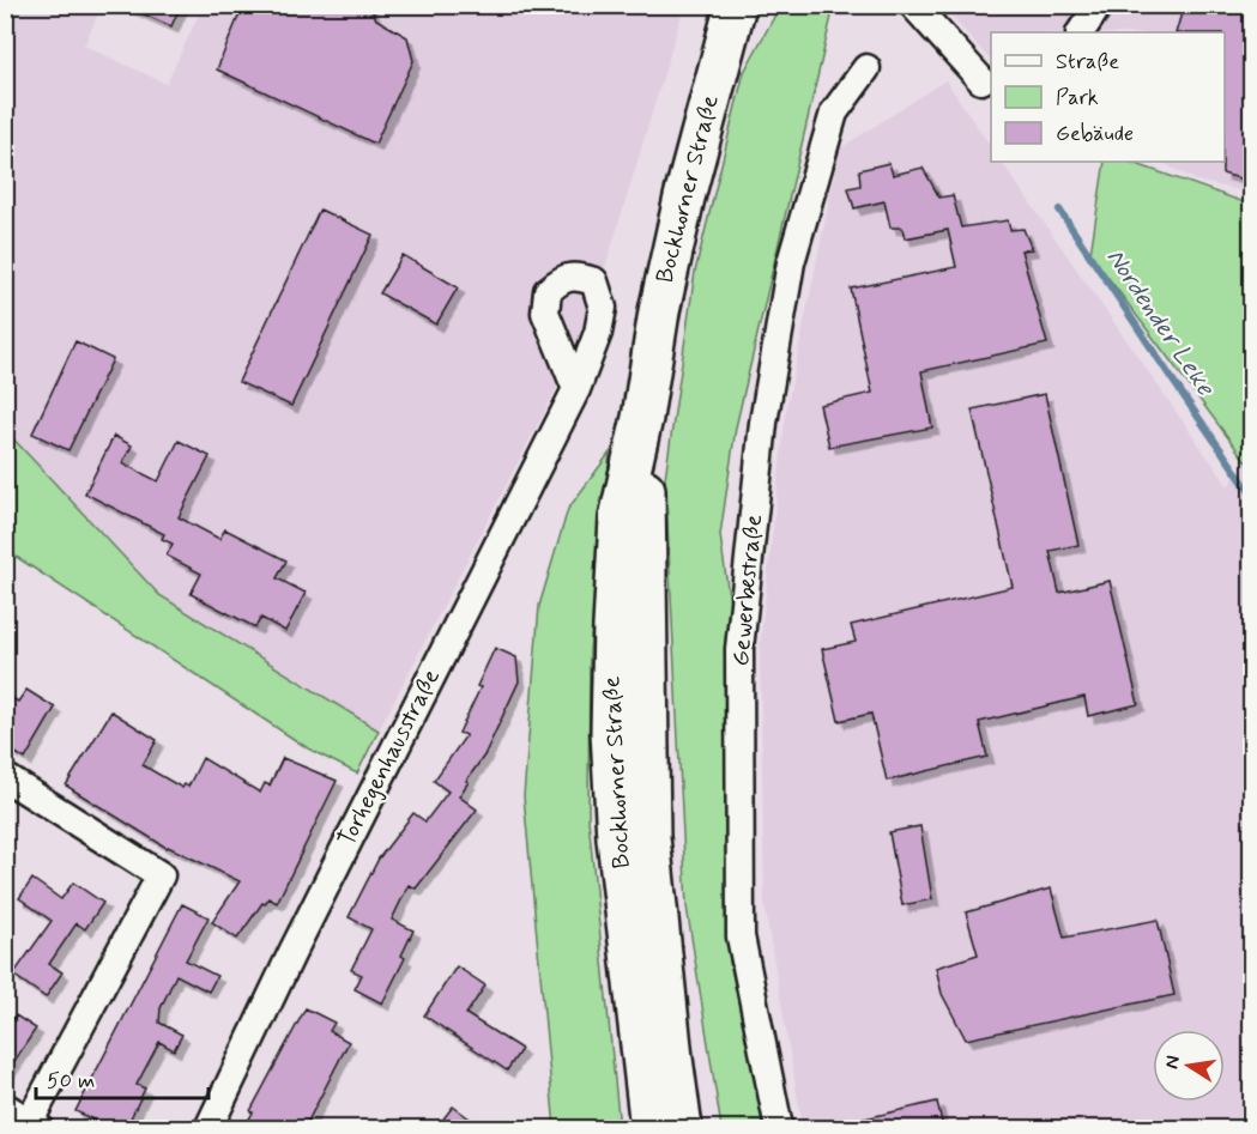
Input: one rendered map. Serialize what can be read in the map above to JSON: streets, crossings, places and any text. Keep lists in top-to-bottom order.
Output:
{
  "streets": {
    "main road": ["Bockhorner Straße"],
    "street": ["Gewerbestraße", "Torhegenhausstraße"]
  },
  "water": ["Nordender Leke"],
  "legend": ["Straße", "Park", "Gebäude"],
  "scale_bar": "50 m",
  "north": "left"
}
